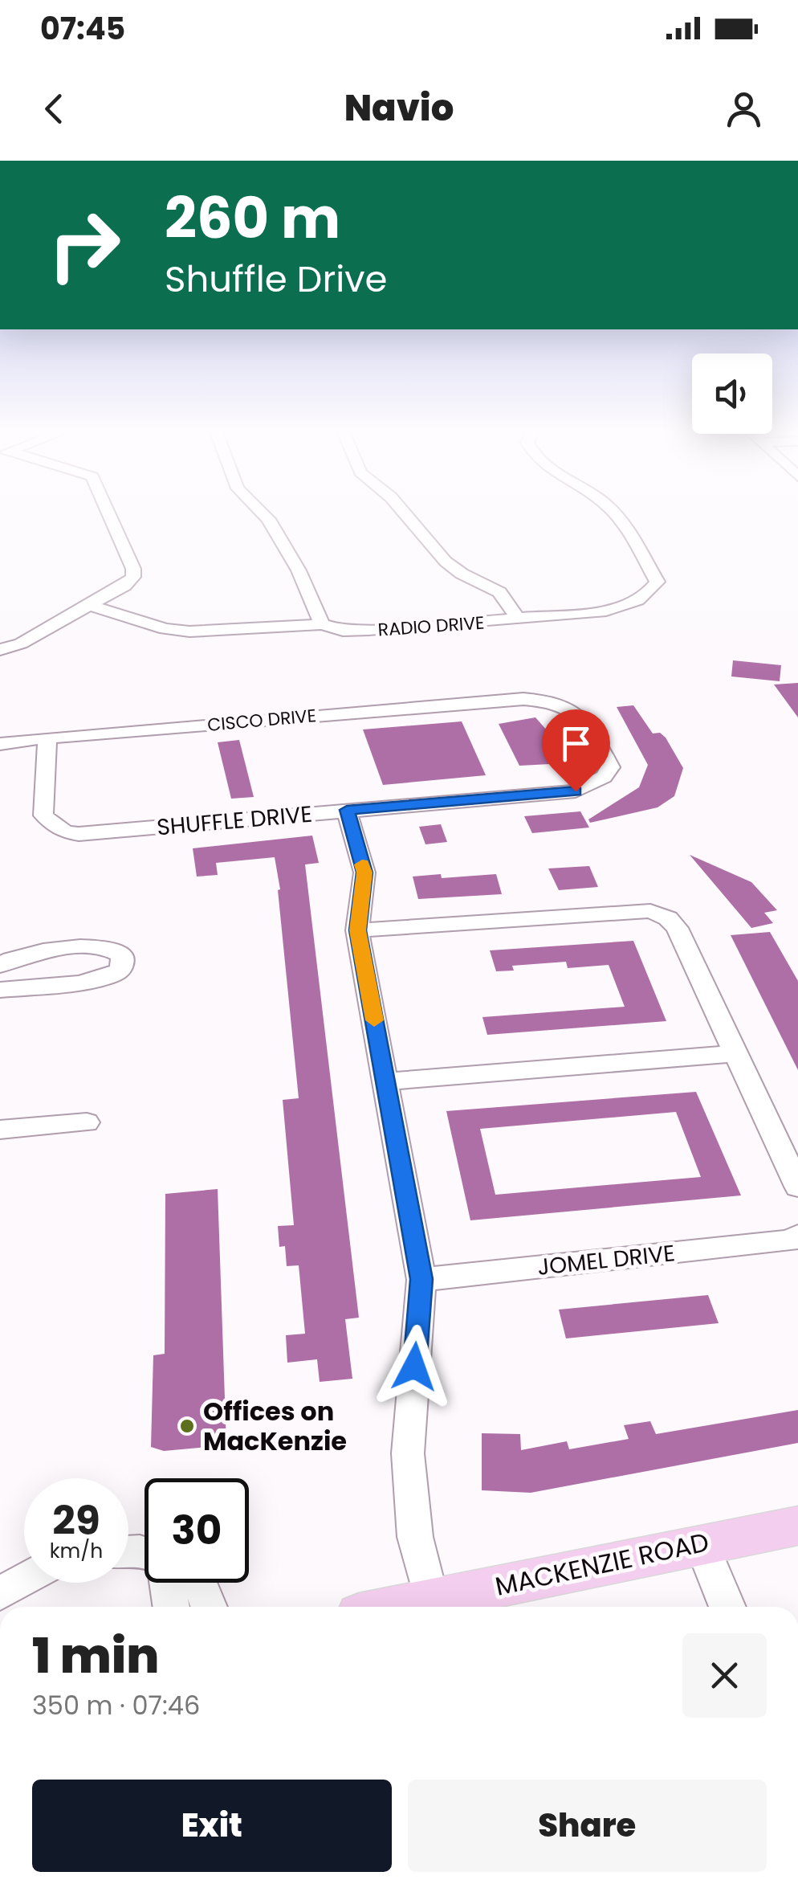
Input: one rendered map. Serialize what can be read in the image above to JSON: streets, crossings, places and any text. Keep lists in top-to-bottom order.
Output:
{
  "streets": {
    "main road": ["MACKENZIE ROAD"],
    "street": [
      "RADIO DRIVE",
      "CISCO DRIVE",
      "SHUFFLE DRIVE",
      "JOMEL DRIVE"
    ]
  },
  "crossings": [
    ["CISCO DRIVE", "SHUFFLE DRIVE"]
  ],
  "places": ["Offices on MacKenzie"],
  "page": {
    "status": "07:45",
    "header": "Navio",
    "turn": ["260 m", "Shuffle Drive"],
    "speed": "29 km/h",
    "limit": "30",
    "heading": ["1 min", "350 m · 07:46"],
    "buttons": ["Exit", "Share"]
  }
}
